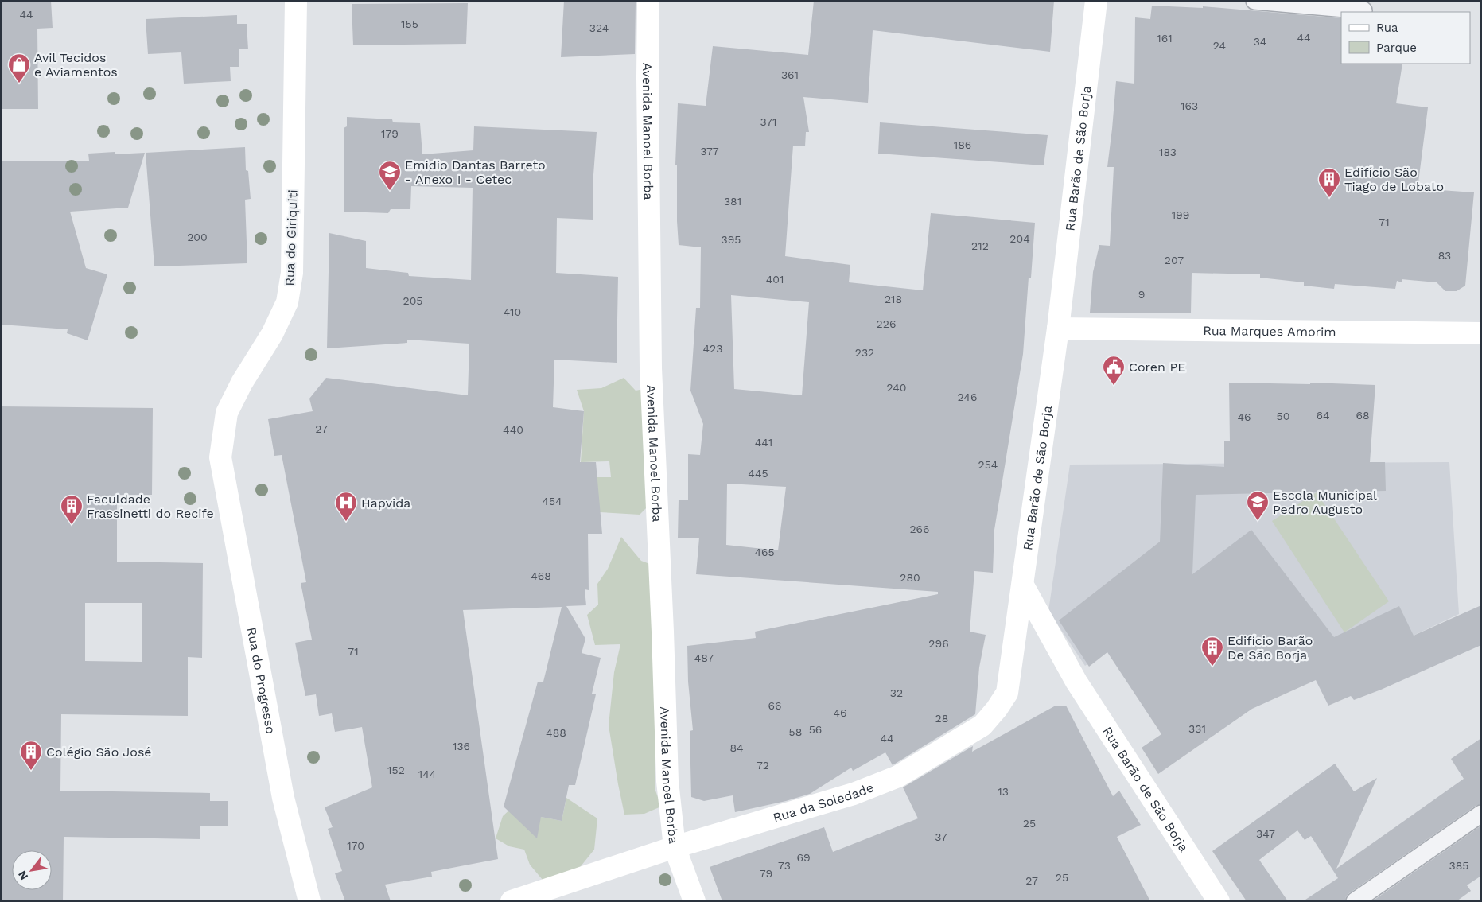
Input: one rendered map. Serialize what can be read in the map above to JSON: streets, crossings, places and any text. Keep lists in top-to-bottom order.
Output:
{
  "streets": {
    "street": [
      "Avenida Manoel Borba",
      "Rua Barão de São Borja",
      "Rua do Giriquiti",
      "Rua Marques Amorim",
      "Rua do Progresso",
      "Rua da Soledade"
    ]
  },
  "crossings": [
    ["Avenida Manoel Borba", "Rua da Soledade"],
    ["Rua Barão de São Borja", "Rua Marques Amorim"],
    ["Rua Barão de São Borja", "Rua da Soledade"],
    ["Rua do Giriquiti", "Rua do Progresso"]
  ],
  "places": {
    "shop": ["Avil Tecidos e Aviamentos"],
    "school or university": ["Emidio Dantas Barreto - Anexo I - Cetec", "Escola Municipal Pedro Augusto"],
    "building": [
      "Edifício São Tiago de Lobato",
      "Faculdade Frassinetti do Recife",
      "Edifício Barão De São Borja",
      "Colégio São José"
    ],
    "public building": ["Coren PE"],
    "hospital": ["Hapvida"]
  },
  "house_numbers": [
    "44",
    "155",
    "324",
    "44",
    "161",
    "34",
    "24",
    "361",
    "163",
    "371",
    "179",
    "186",
    "377",
    "183",
    "381",
    "199",
    "71",
    "200",
    "204",
    "395",
    "212",
    "83",
    "207",
    "401",
    "9",
    "218",
    "205",
    "410",
    "226",
    "423",
    "232",
    "240",
    "246",
    "64",
    "68",
    "50",
    "46",
    "27",
    "440",
    "441",
    "254",
    "445",
    "454",
    "266",
    "465",
    "468",
    "280",
    "296",
    "71",
    "487",
    "32",
    "66",
    "46",
    "28",
    "331",
    "56",
    "58",
    "488",
    "44",
    "136",
    "84",
    "72",
    "152",
    "144",
    "13",
    "25",
    "347",
    "37",
    "170",
    "69",
    "73",
    "385",
    "79",
    "25",
    "27"
  ],
  "legend": ["Rua", "Parque"],
  "north": "bottom left"
}
